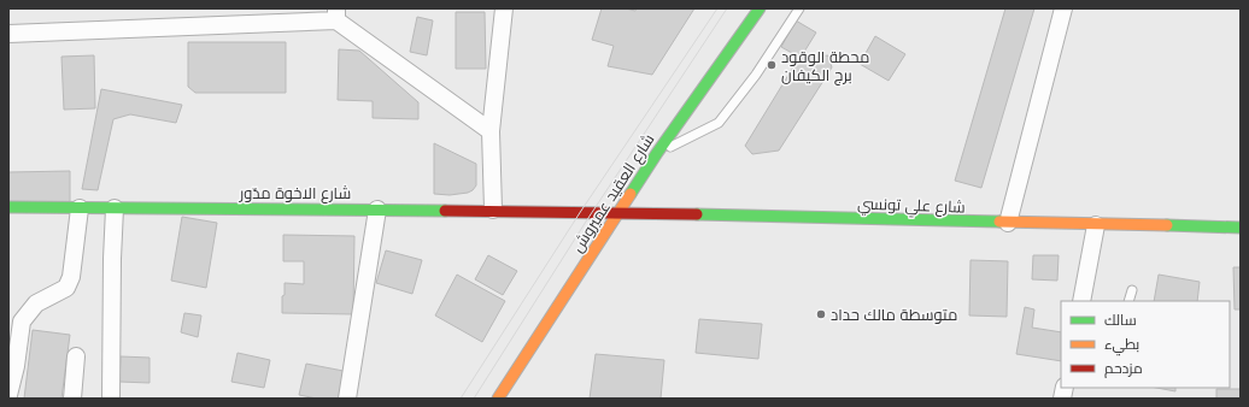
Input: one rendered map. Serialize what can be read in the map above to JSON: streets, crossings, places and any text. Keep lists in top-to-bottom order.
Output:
{
  "streets": {
    "street": ["شارع الاخوة مدّور", "شارع العقيد عميروش", "شارع علي تونسي"]
  },
  "crossings": [
    ["شارع الاخوة مدّور", "شارع علي تونسي"],
    ["شارع العقيد عميروش", "شارع علي تونسي"]
  ],
  "places": ["محطة الوقود برج الكيفان", "متوسطة مالك حداد"],
  "legend": ["سالك", "بطيء", "مزدحم"]
}
